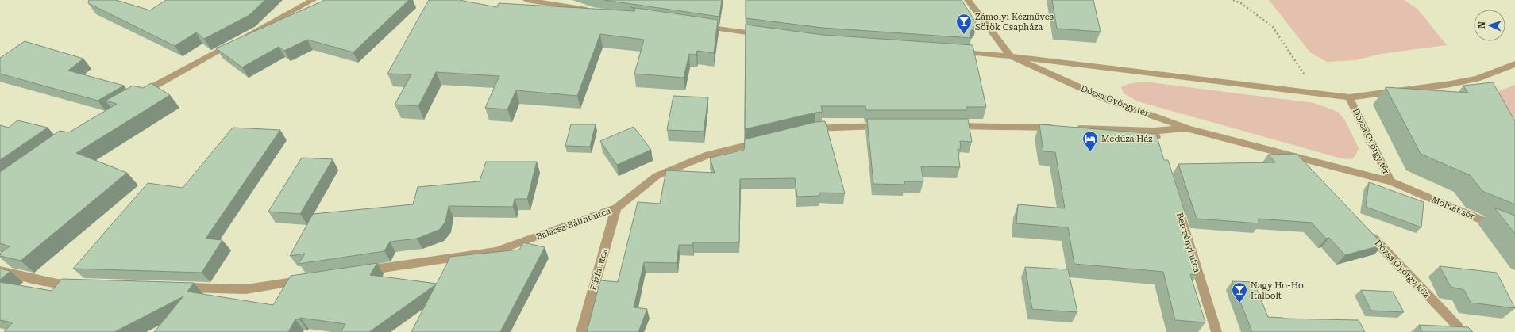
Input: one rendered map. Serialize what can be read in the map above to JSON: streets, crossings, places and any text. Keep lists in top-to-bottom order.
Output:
{
  "streets": {
    "street": [
      "Dózsa György tér",
      "Molnár sor",
      "Balassa Bálint utca",
      "Bercsényi utca",
      "Dózsa György köz",
      "Fűzfa utca"
    ]
  },
  "crossings": [
    ["Dózsa György tér", "Molnár sor"],
    ["Balassa Bálint utca", "Fűzfa utca"]
  ],
  "places": {
    "bar": ["Zámolyi Kézműves Sörök Csapháza", "Nagy Ho-Ho Italbolt"],
    "hotel": ["Medúza Ház"]
  },
  "north": "left"
}
